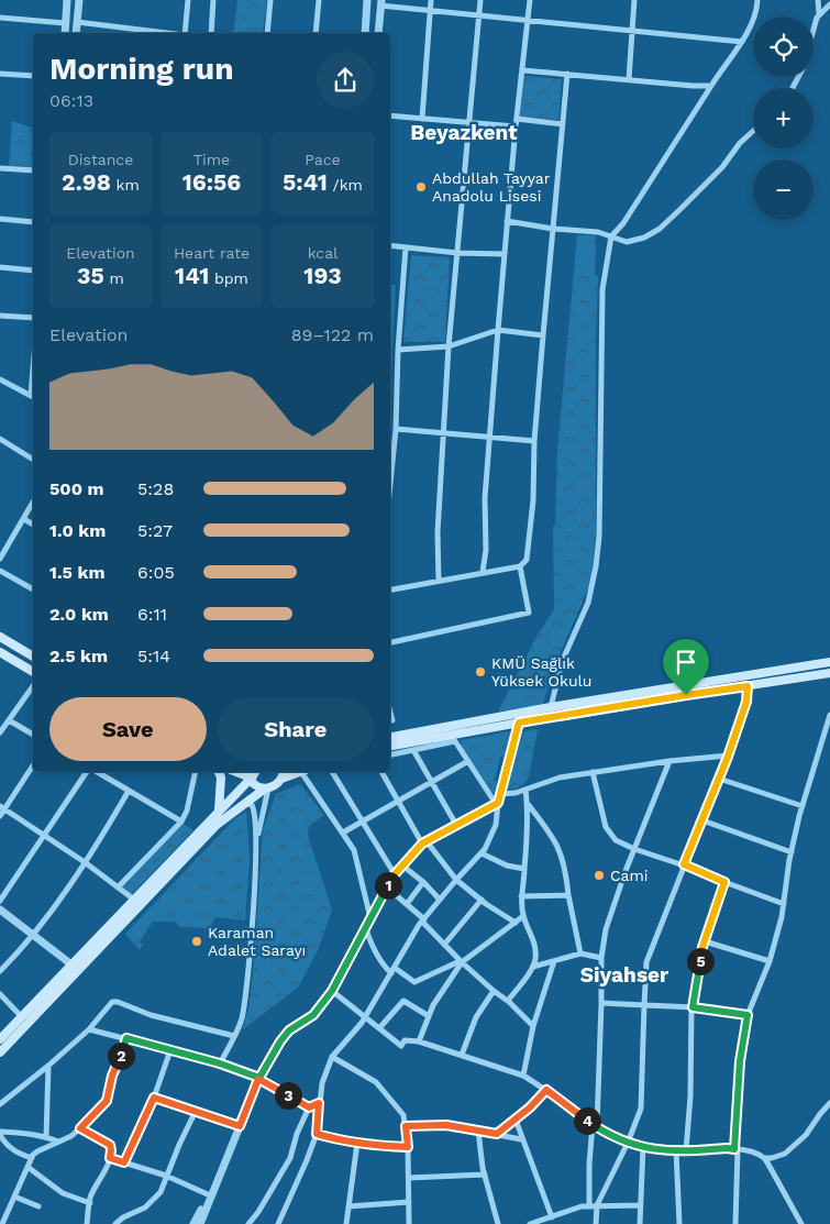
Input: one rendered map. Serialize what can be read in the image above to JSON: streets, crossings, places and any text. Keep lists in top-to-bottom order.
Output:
{
  "districts": ["Beyazkent", "Siyahser"],
  "places": [
    "Abdullah Tayyar Anadolu Lisesi",
    "KMÜ Sağlık Yüksek Okulu",
    "Cami",
    "Karaman Adalet Sarayı"
  ],
  "page": {
    "map_buttons": ["+", "−"],
    "heading": ["Morning run", "06:13"],
    "stats": [
      ["Distance", "2.98 km"],
      ["Time", "16:56"],
      ["Pace", "5:41 /km"],
      ["Elevation", "35 m"],
      ["Heart rate", "141 bpm"],
      ["kcal", "193"]
    ],
    "chart": ["Elevation", "89–122 m"],
    "list": [
      {
        "name": "500 m",
        "note": "5:28"
      },
      {
        "name": "1.0 km",
        "note": "5:27"
      },
      {
        "name": "1.5 km",
        "note": "6:05"
      },
      {
        "name": "2.0 km",
        "note": "6:11"
      },
      {
        "name": "2.5 km",
        "note": "5:14"
      }
    ],
    "buttons": ["Save", "Share"],
    "pins": [
      "1",
      "5",
      "2",
      "3",
      "4"
    ]
  }
}
